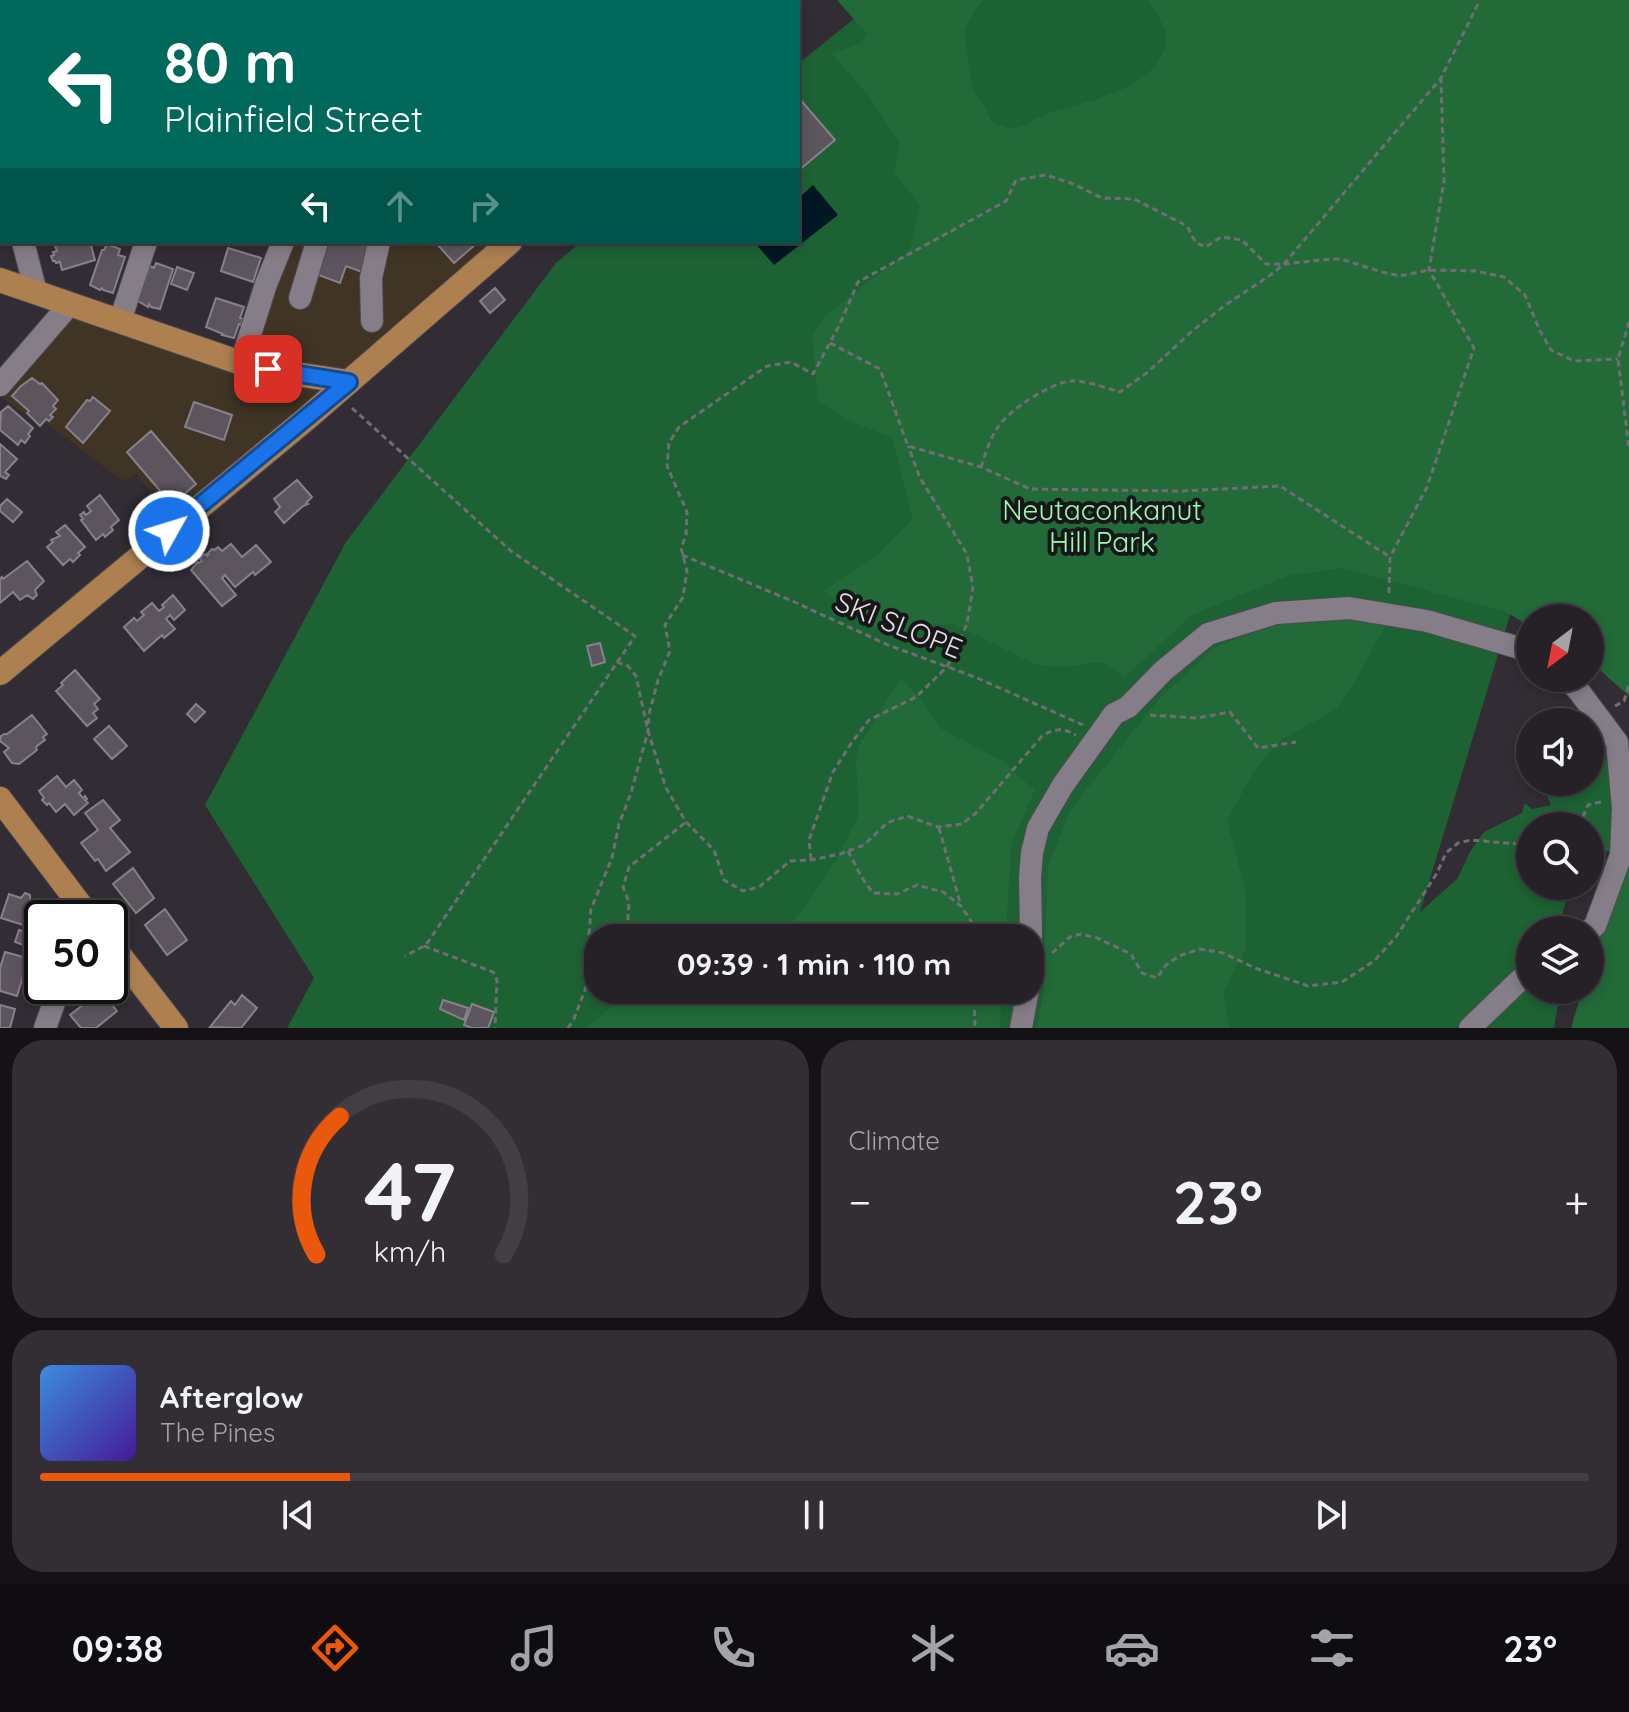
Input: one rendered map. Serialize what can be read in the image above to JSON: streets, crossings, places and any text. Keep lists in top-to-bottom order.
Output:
{
  "streets": {
    "path": ["SKI SLOPE"]
  },
  "parks": ["Neutaconkanut Hill Park"],
  "north": "bottom left",
  "page": {
    "turn": ["80 m", "Plainfield Street"],
    "limit": "50",
    "trip": "09:39 · 1 min · 110 m",
    "tile": "Climate",
    "heat": ["−", "23°", "+"],
    "song": ["Afterglow", "The Pines"],
    "tabs": ["09:38", "23°"],
    "gauge": ["47", "km/h"]
  }
}
